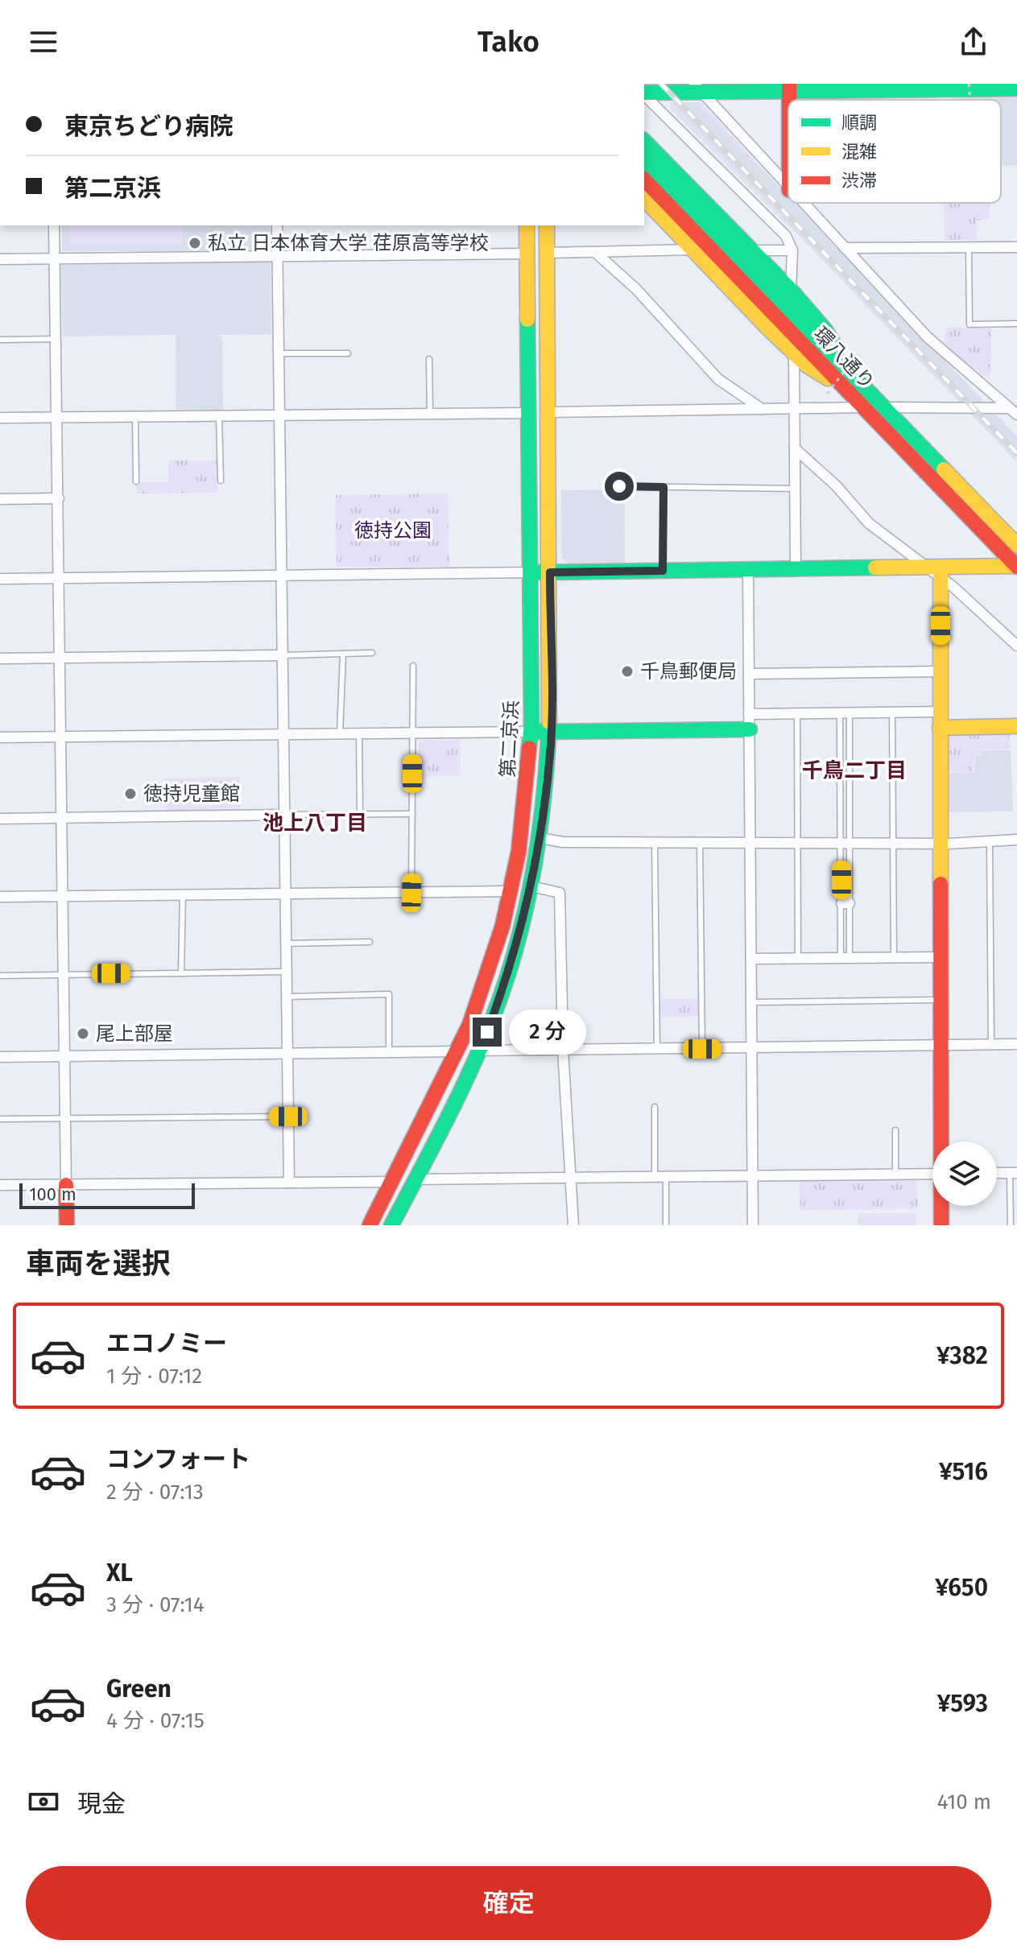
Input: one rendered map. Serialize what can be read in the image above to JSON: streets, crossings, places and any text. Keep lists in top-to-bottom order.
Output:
{
  "streets": {
    "main road": ["環八通り", "第二京浜"]
  },
  "districts": ["千鳥二丁目", "池上八丁目"],
  "parks": ["徳持公園"],
  "places": [
    "私立 日本体育大学 荏原高等学校",
    "千鳥郵便局",
    "徳持児童館",
    "尾上部屋"
  ],
  "legend": ["順調", "混雑", "渋滞"],
  "scale_bar": "100 m",
  "page": {
    "header": "Tako",
    "banner": ["東京ちどり病院", "第二京浜"],
    "bubble": "2 分",
    "scale": "100 m",
    "heading": "車両を選択",
    "list": [
      {
        "name": "エコノミー",
        "note": "1 分 · 07:12",
        "value": "¥382"
      },
      {
        "name": "コンフォート",
        "note": "2 分 · 07:13",
        "value": "¥516"
      },
      {
        "name": "XL",
        "note": "3 分 · 07:14",
        "value": "¥650"
      },
      {
        "name": "Green",
        "note": "4 分 · 07:15",
        "value": "¥593"
      }
    ],
    "pay": ["現金", "410 m"],
    "buttons": "確定"
  }
}
